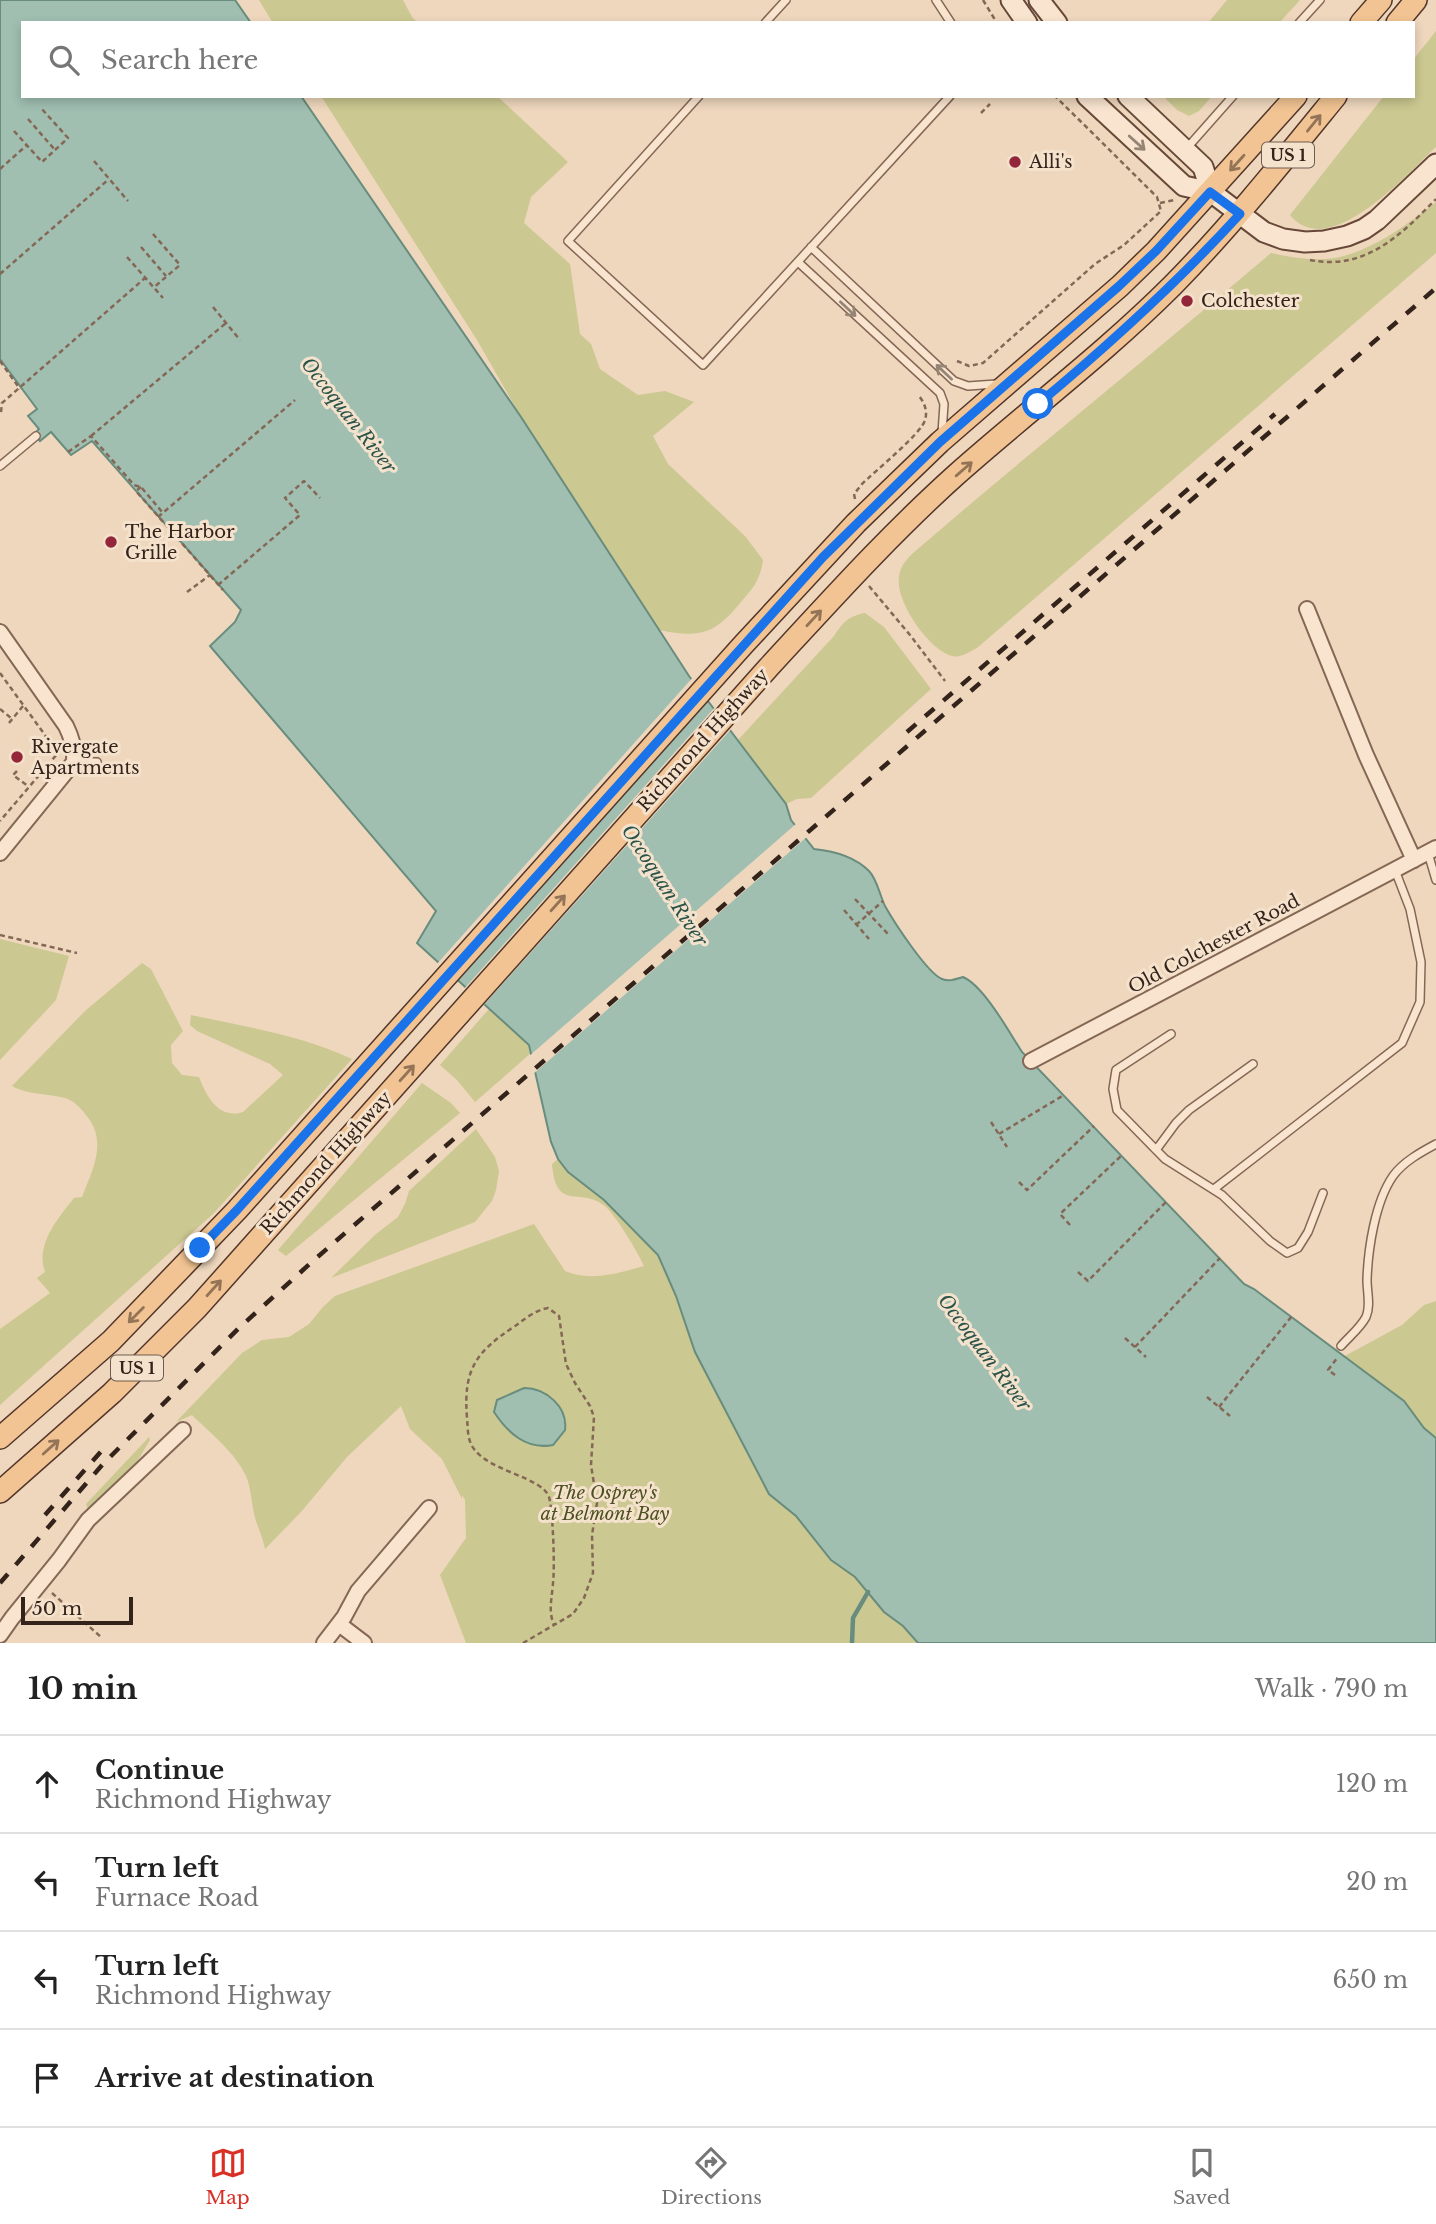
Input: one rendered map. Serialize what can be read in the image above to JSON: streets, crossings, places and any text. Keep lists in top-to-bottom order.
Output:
{
  "streets": {
    "main road": ["US 1", "Richmond Highway"],
    "street": ["Old Colchester Road"]
  },
  "water": ["Occoquan River"],
  "parks": ["The Osprey's at Belmont Bay"],
  "places": [
    "Alli's",
    "Colchester",
    "The Harbor Grille",
    "Rivergate Apartments"
  ],
  "scale_bar": "50 m",
  "page": {
    "search": "Search here",
    "scale": "50 m",
    "heading": ["10 min", "Walk · 790 m"],
    "list": [
      ["Continue", "Richmond Highway", "120 m"],
      ["Turn left", "Furnace Road", "20 m"],
      ["Turn left", "Richmond Highway", "650 m"],
      "Arrive at destination"
    ],
    "nav": ["Map", "Directions", "Saved"]
  }
}
